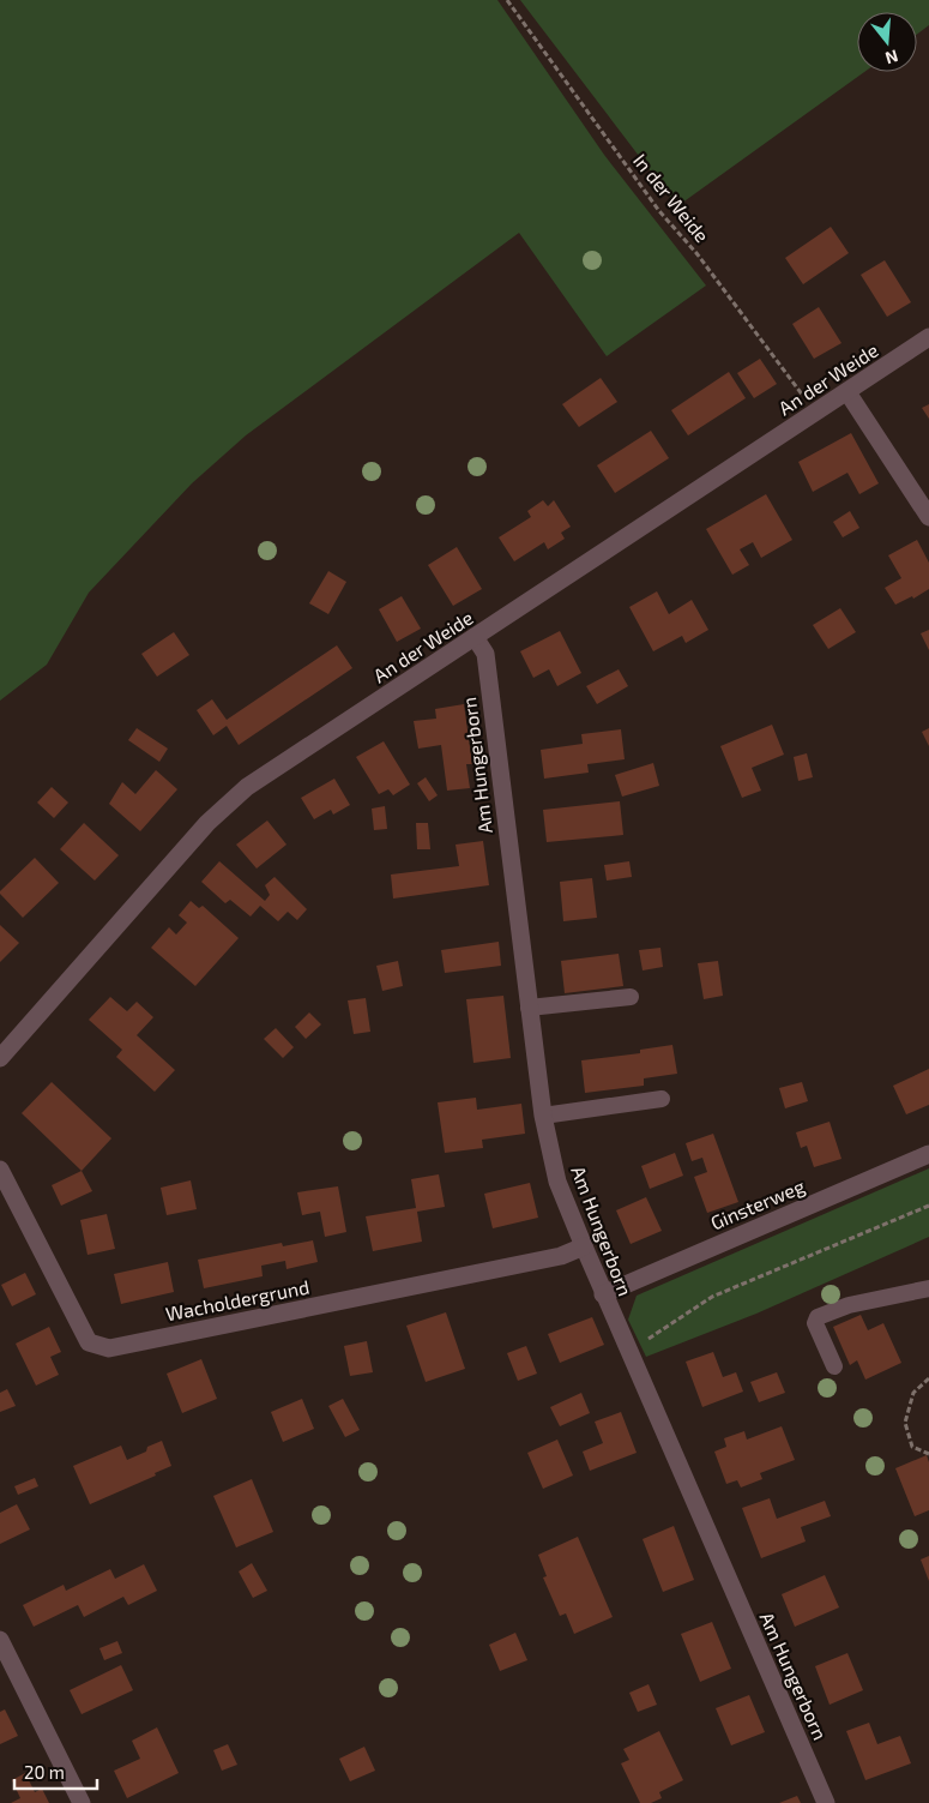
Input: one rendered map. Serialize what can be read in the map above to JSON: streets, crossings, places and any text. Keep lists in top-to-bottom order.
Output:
{
  "streets": {
    "street": [
      "An der Weide",
      "Am Hungerborn",
      "Ginsterweg",
      "Wacholdergrund"
    ],
    "path": ["In der Weide"]
  },
  "crossings": [
    ["In der Weide", "An der Weide"],
    ["An der Weide", "Am Hungerborn"],
    ["Am Hungerborn", "Ginsterweg"],
    ["Am Hungerborn", "Wacholdergrund"]
  ],
  "scale_bar": "20 m",
  "north": "bottom"
}
